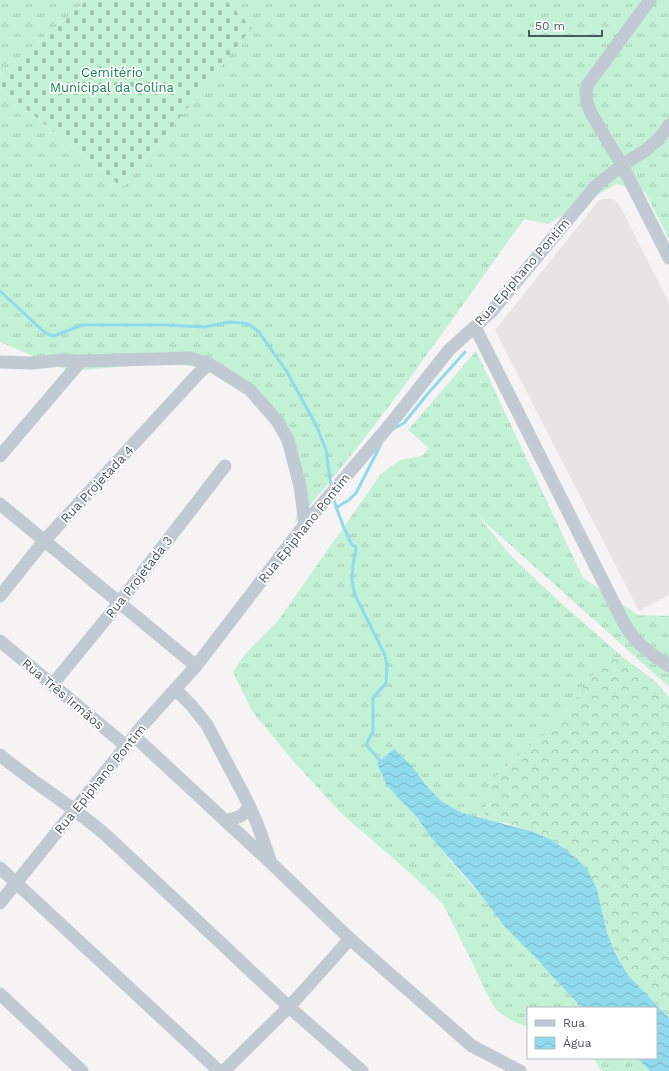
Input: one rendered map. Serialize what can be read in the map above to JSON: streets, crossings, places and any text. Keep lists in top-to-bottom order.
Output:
{
  "streets": {
    "street": [
      "Rua Epiphano Pontim",
      "Rua Projetada 4",
      "Rua Projetada 3",
      "Rua Três Irmãos"
    ]
  },
  "crossings": [
    ["Rua Epiphano Pontim", "Rua Três Irmãos"],
    ["Rua Projetada 3", "Rua Três Irmãos"]
  ],
  "parks": ["Cemitério Municipal da Colina"],
  "legend": ["Rua", "Água"],
  "scale_bar": "50 m"
}
